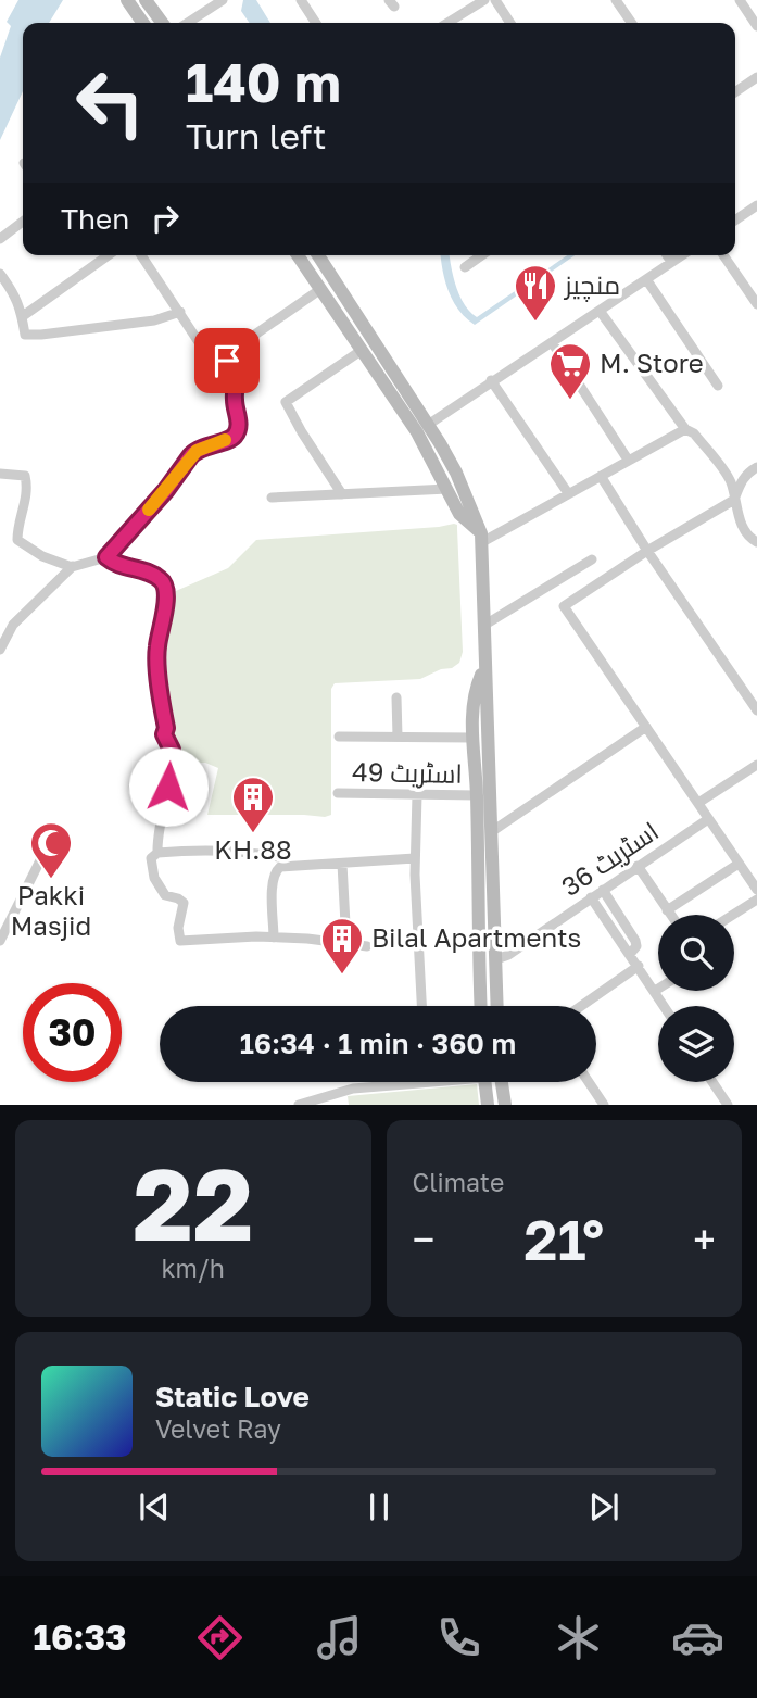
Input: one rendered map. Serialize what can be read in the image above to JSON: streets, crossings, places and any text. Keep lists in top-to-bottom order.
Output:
{
  "streets": {
    "street": ["اسٹریٹ 49", "اسٹریٹ 36"]
  },
  "places": {
    "restaurant": ["منچیز"],
    "supermarket": ["M. Store"],
    "building": ["KH.88", "Bilal Apartments"],
    "mosque": ["Pakki Masjid"]
  },
  "page": {
    "turn": ["140 m", "Turn left"],
    "then": "Then",
    "limit": "30",
    "trip": "16:34 · 1 min · 360 m",
    "tile": [
      ["22", "km/h"],
      "Climate"
    ],
    "heat": ["−", "21°", "+"],
    "song": ["Static Love", "Velvet Ray"],
    "tabs": "16:33"
  }
}
